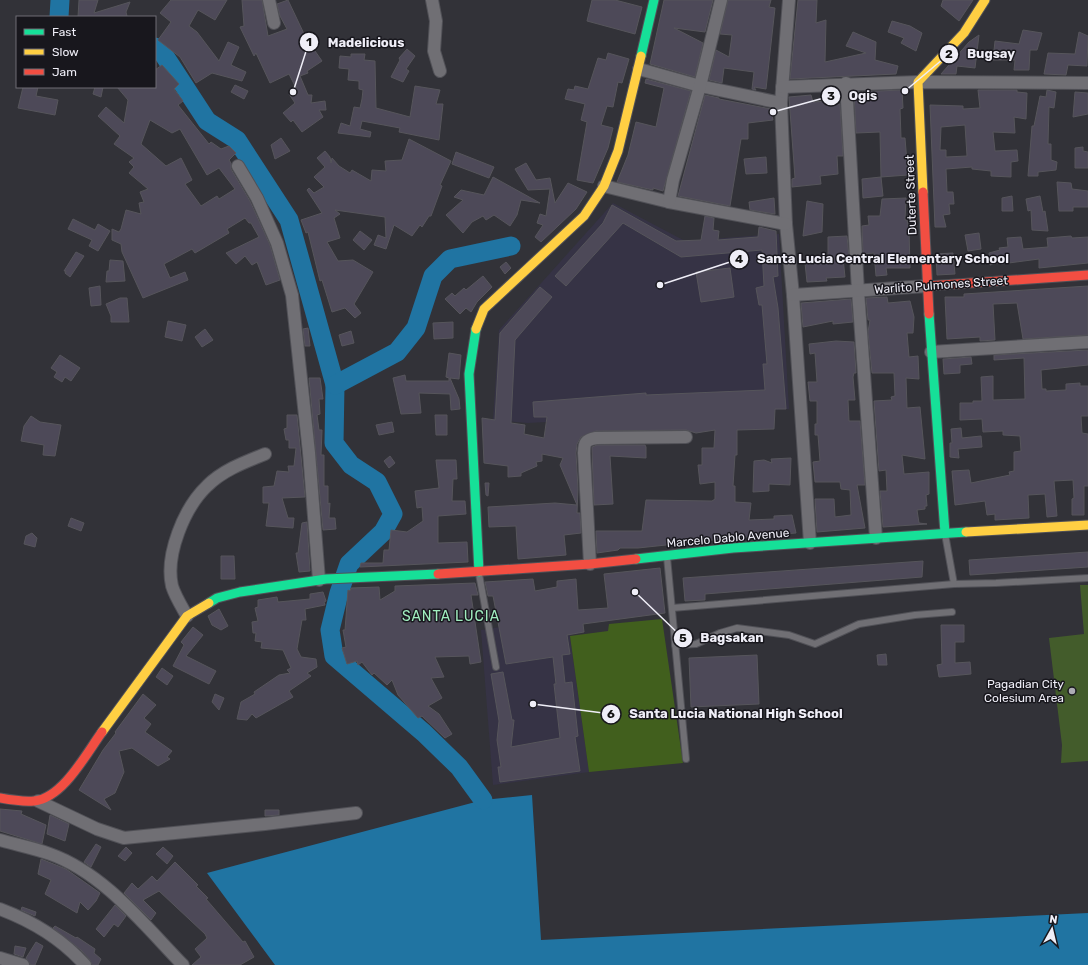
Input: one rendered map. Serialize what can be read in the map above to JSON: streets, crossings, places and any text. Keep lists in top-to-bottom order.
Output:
{
  "streets": {
    "street": ["Duterte Street", "Warlito Pulmones Street", "Marcelo Dablo Avenue"]
  },
  "crossings": [
    ["Duterte Street", "Warlito Pulmones Street"],
    ["Duterte Street", "Marcelo Dablo Avenue"]
  ],
  "districts": ["SANTA LUCIA"],
  "places": [
    "Bugsay",
    "Madelicious",
    "Ogis",
    "Santa Lucia Central Elementary School",
    "Bagsakan",
    "Pagadian City Colesium Area",
    "Santa Lucia National High School"
  ],
  "legend": ["Fast", "Slow", "Jam"],
  "north": "top"
}
